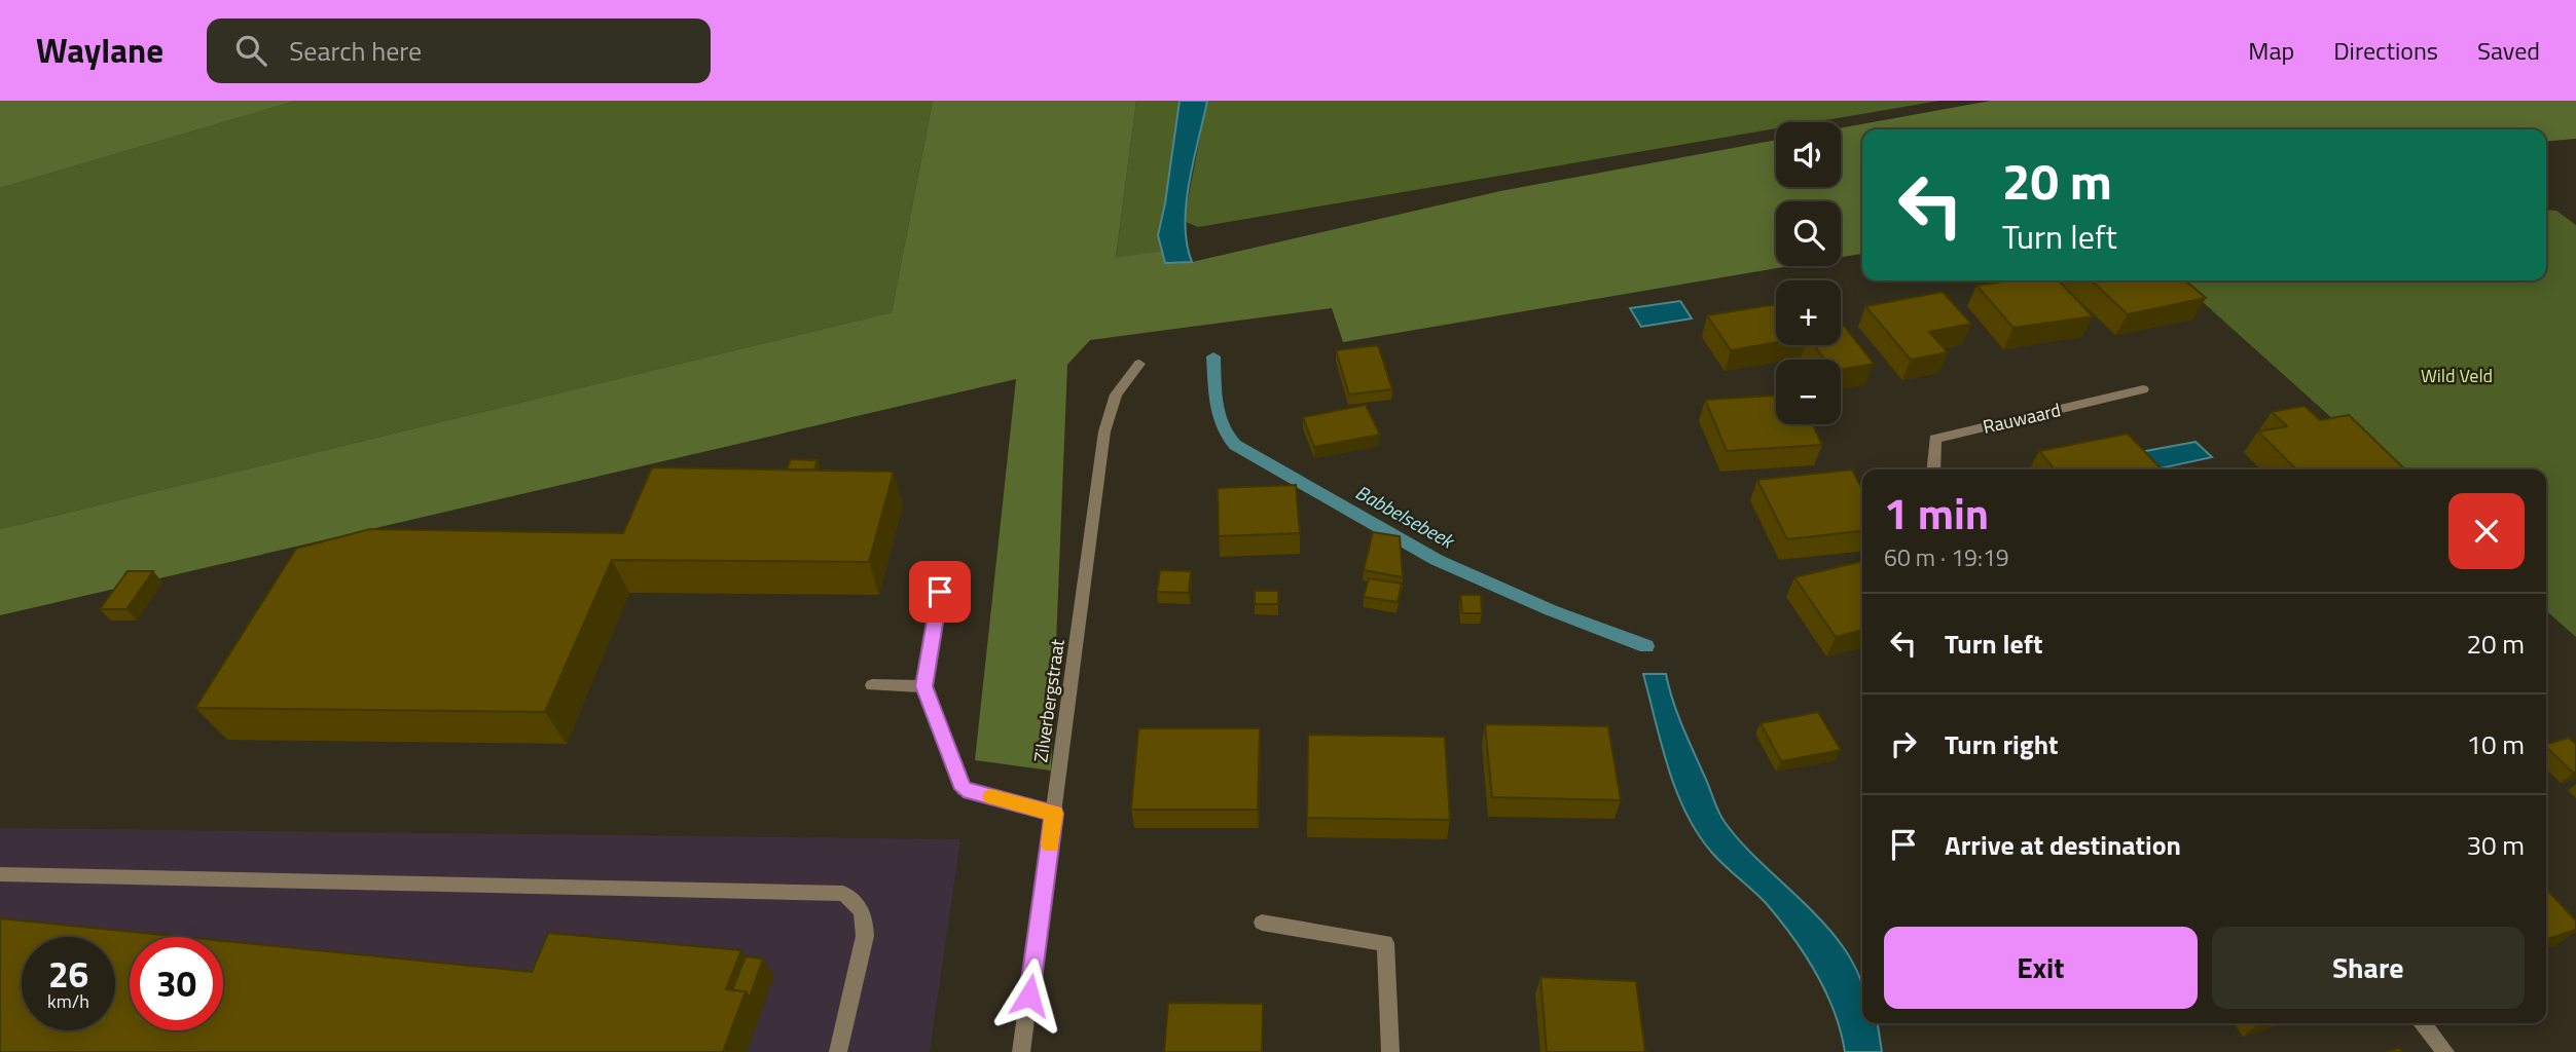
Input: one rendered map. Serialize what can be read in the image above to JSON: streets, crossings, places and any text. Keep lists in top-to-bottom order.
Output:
{
  "streets": {
    "street": ["Rauwaard", "Zilverbergstraat"]
  },
  "water": ["Babbelsebeek"],
  "parks": ["Wild Veld"],
  "page": {
    "header": "Waylane",
    "search": "Search here",
    "nav": ["Map", "Directions", "Saved"],
    "map_buttons": ["+", "−"],
    "turn": ["20 m", "Turn left"],
    "heading": ["1 min", "60 m · 19:19"],
    "list": [
      {
        "name": "Turn left",
        "value": "20 m"
      },
      {
        "name": "Turn right",
        "value": "10 m"
      },
      {
        "name": "Arrive at destination",
        "value": "30 m"
      }
    ],
    "buttons": ["Exit", "Share"],
    "speed": "26 km/h",
    "limit": "30"
  }
}
